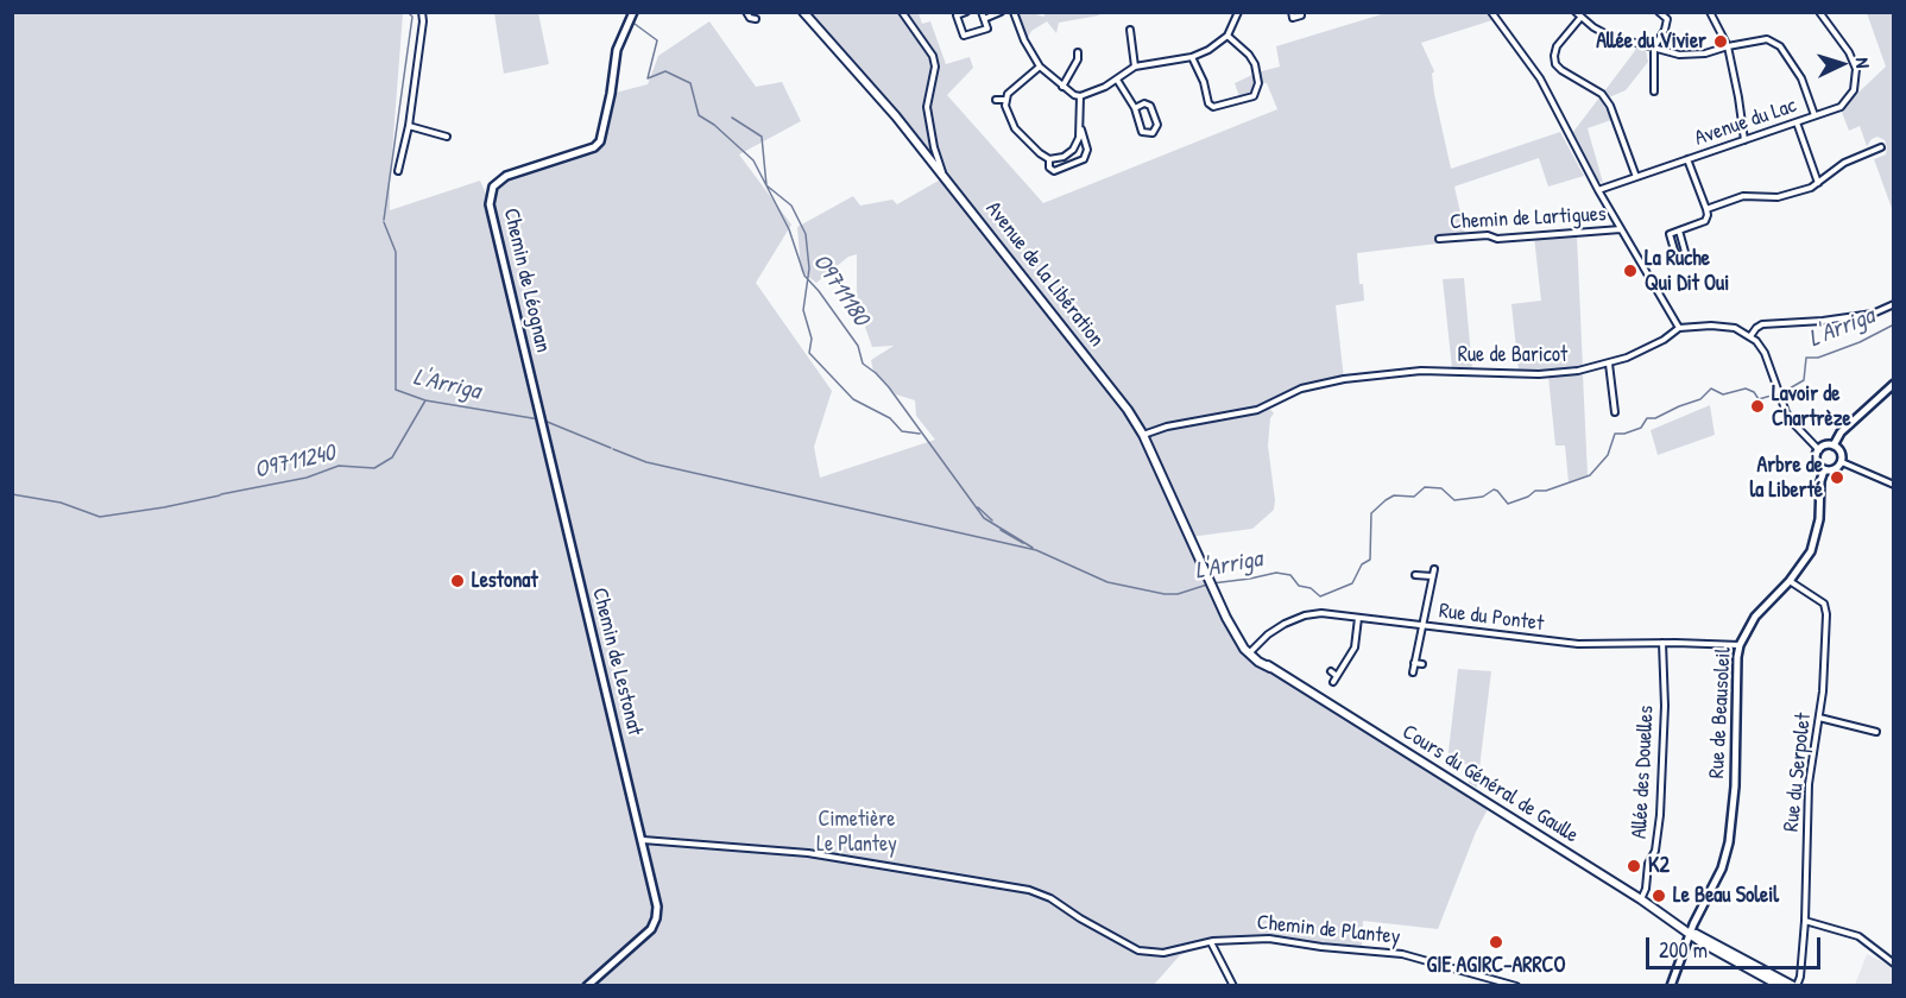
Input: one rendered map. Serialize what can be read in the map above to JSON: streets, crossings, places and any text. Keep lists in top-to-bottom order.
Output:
{
  "streets": {
    "main road": ["Avenue de la Libération", "Cours du Général de Gaulle"],
    "street": [
      "Avenue du Lac",
      "Chemin de Lartigues",
      "Chemin de Léognan",
      "Rue de Baricot",
      "Rue du Pontet",
      "Chemin de Lestonat",
      "Rue de Beausoleil",
      "Allée des Douelles",
      "Rue du Serpolet",
      "Chemin de Plantey"
    ]
  },
  "crossings": [
    ["Avenue de la Libération", "Rue de Baricot"],
    ["Avenue de la Libération", "Cours du Général de Gaulle"],
    ["Chemin de Léognan", "Chemin de Lestonat"],
    ["Rue du Pontet", "Rue de Beausoleil"],
    ["Rue du Pontet", "Allée des Douelles"],
    ["Rue du Pontet", "Cours du Général de Gaulle"],
    ["Chemin de Lestonat", "Chemin de Plantey"],
    ["Rue de Beausoleil", "Rue du Serpolet"],
    ["Rue de Beausoleil", "Cours du Général de Gaulle"],
    ["Allée des Douelles", "Cours du Général de Gaulle"],
    ["Rue du Serpolet", "Cours du Général de Gaulle"]
  ],
  "water": ["O9711180", "L'Arriga", "O9711240"],
  "parks": ["Cimetière Le Plantey"],
  "places": [
    "Allée du Vivier",
    "La Ruche Qui Dit Oui",
    "Lavoir de Chartrèze",
    "Arbre de la Liberté",
    "Lestonat",
    "K2",
    "Le Beau Soleil",
    "GIE AGIRC-ARRCO"
  ],
  "scale_bar": "200 m",
  "north": "right"
}
